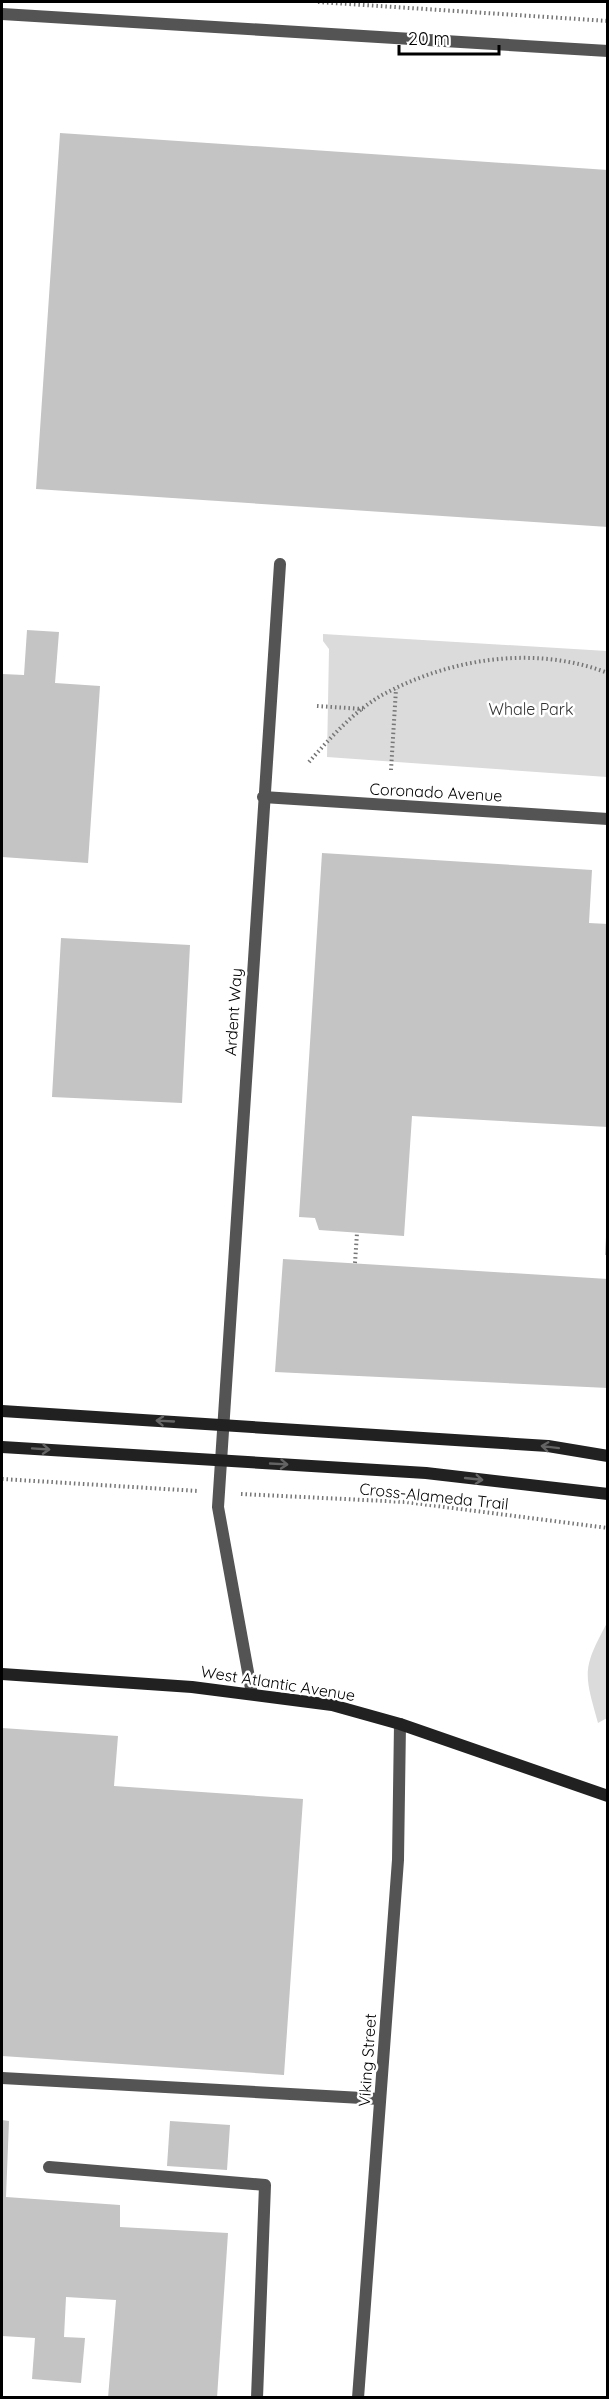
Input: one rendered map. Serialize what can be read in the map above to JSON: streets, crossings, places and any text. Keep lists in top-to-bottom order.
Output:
{
  "streets": {
    "street": [
      "Coronado Avenue",
      "Ardent Way",
      "West Atlantic Avenue",
      "Viking Street"
    ],
    "path": ["Cross-Alameda Trail"]
  },
  "crossings": [
    ["Coronado Avenue", "Ardent Way"],
    ["Ardent Way", "West Atlantic Avenue"],
    ["West Atlantic Avenue", "Viking Street"]
  ],
  "parks": ["Whale Park"],
  "scale_bar": "20 m"
}
